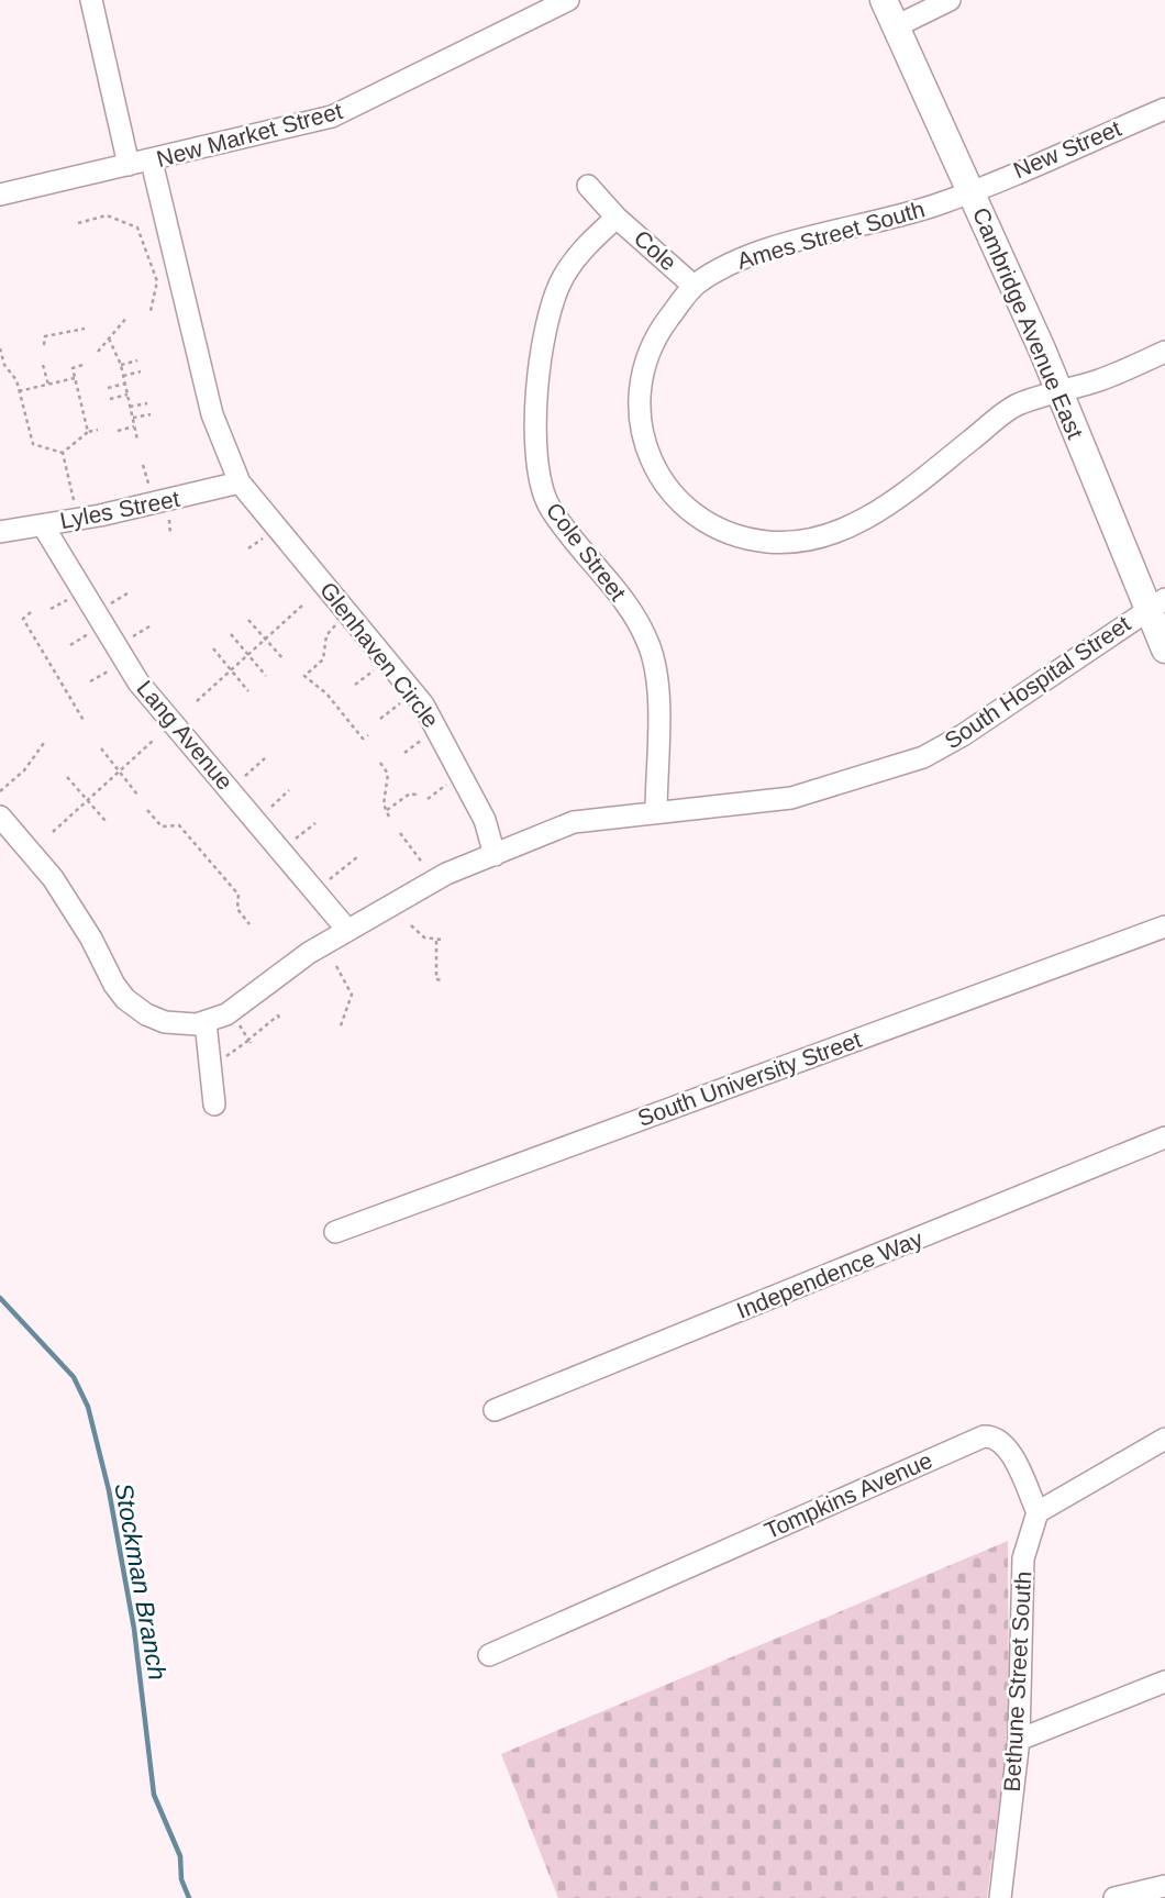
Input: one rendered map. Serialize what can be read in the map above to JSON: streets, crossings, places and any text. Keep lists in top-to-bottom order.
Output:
{
  "streets": {
    "main road": ["Cambridge Avenue East"],
    "street": [
      "New Market Street",
      "New Street",
      "Ames Street South",
      "Cole",
      "Lyles Street",
      "Cole Street",
      "Glenhaven Circle",
      "South Hospital Street",
      "Lang Avenue",
      "South University Street",
      "Independence Way",
      "Tompkins Avenue",
      "Bethune Street South"
    ]
  },
  "crossings": [
    ["New Market Street", "Glenhaven Circle"],
    ["New Street", "Ames Street South"],
    ["New Street", "Cambridge Avenue East"],
    ["Ames Street South", "Cole"],
    ["Ames Street South", "Cambridge Avenue East"],
    ["Cole", "Cole Street"],
    ["Cambridge Avenue East", "South Hospital Street"],
    ["Lyles Street", "Glenhaven Circle"],
    ["Lyles Street", "Lang Avenue"],
    ["Cole Street", "South Hospital Street"],
    ["Glenhaven Circle", "South Hospital Street"],
    ["Tompkins Avenue", "Bethune Street South"]
  ],
  "water": ["Stockman Branch"]
}
